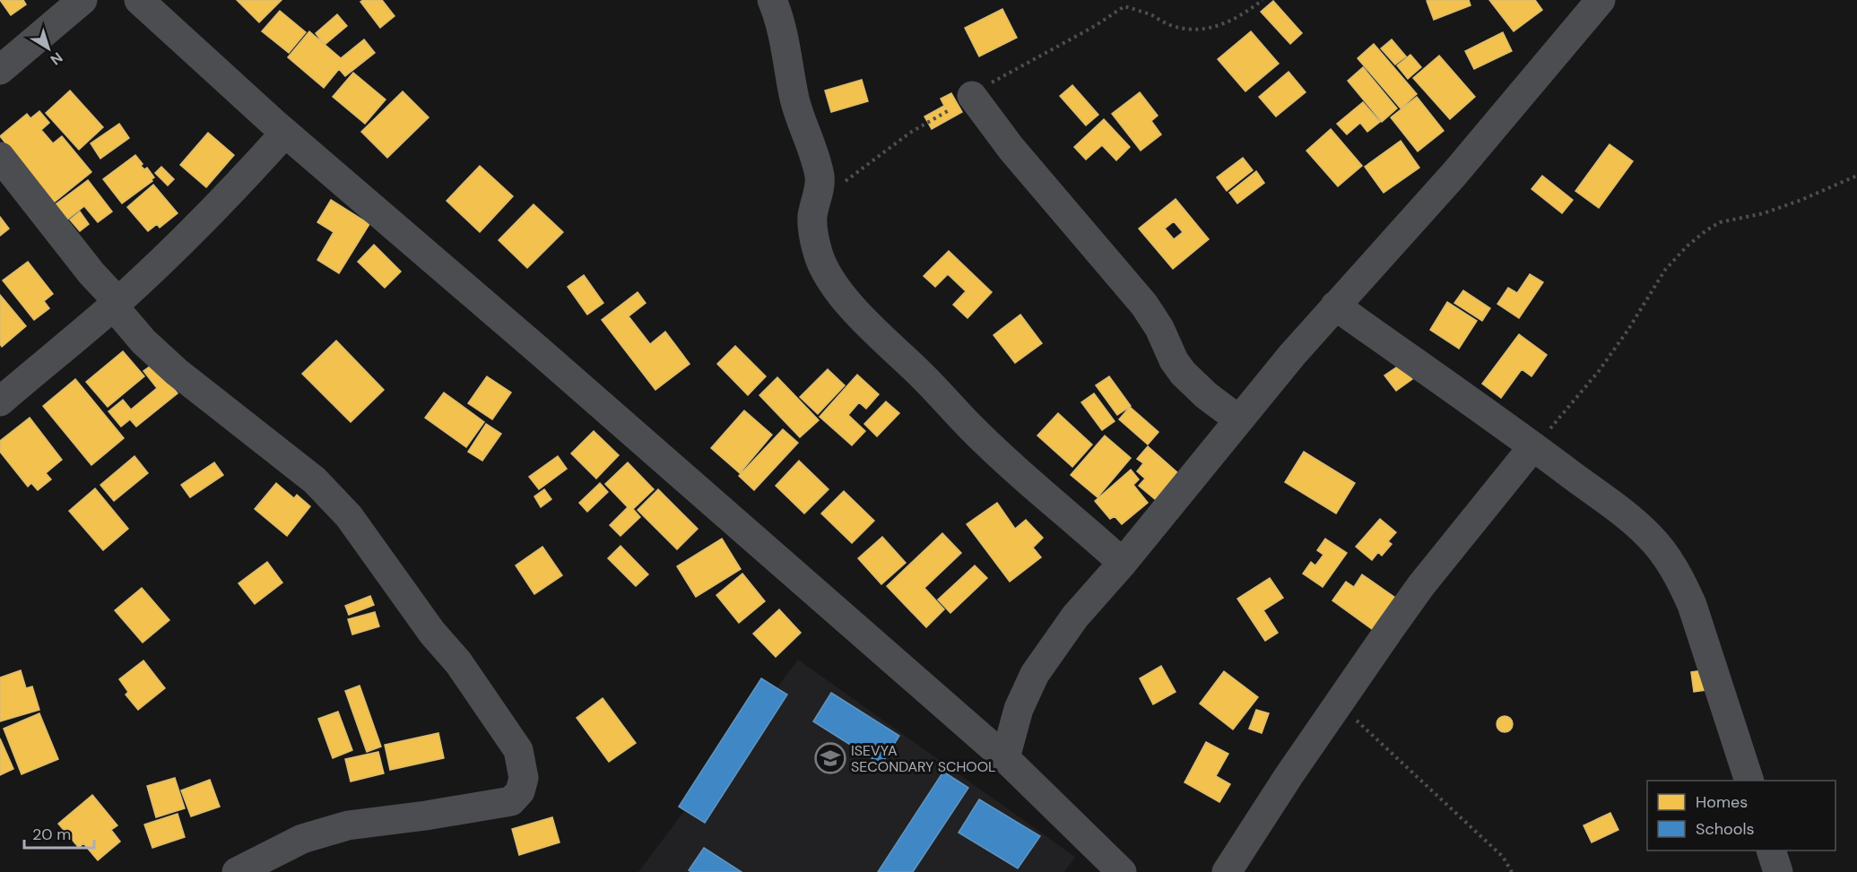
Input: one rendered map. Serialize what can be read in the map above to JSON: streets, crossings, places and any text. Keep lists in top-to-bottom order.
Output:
{
  "places": {
    "school or university": ["ISEVYA SECONDARY SCHOOL"]
  },
  "legend": ["Homes", "Schools"],
  "scale_bar": "20 m",
  "north": "bottom right"
}
